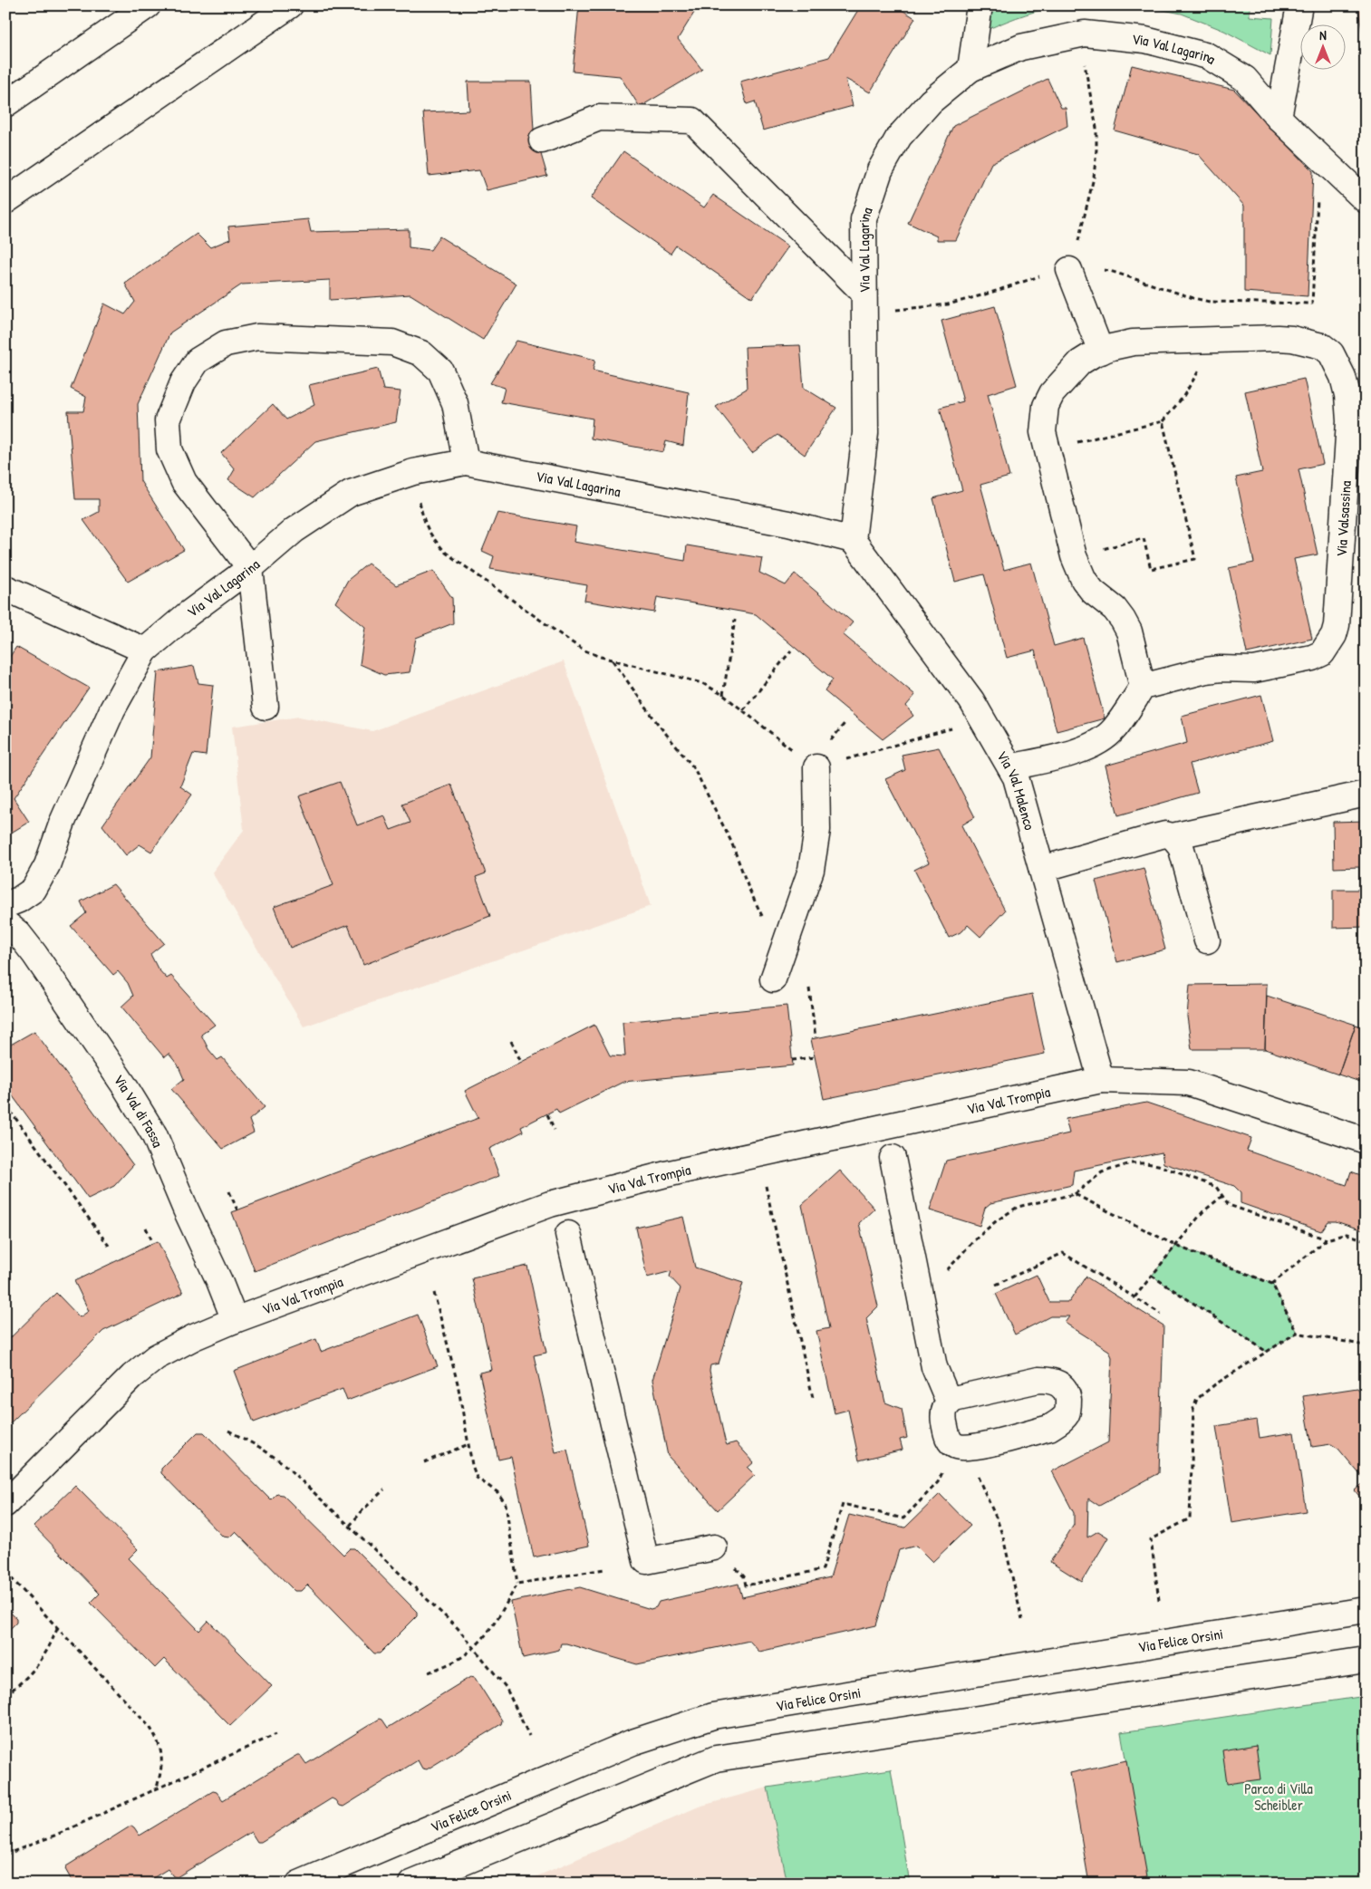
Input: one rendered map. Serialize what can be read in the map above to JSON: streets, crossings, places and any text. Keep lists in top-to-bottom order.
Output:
{
  "streets": {
    "main road": [
      "Via Val Lagarina",
      "Via Valsassina",
      "Via Val Malenco",
      "Via Val Trompia",
      "Via Val di Fassa",
      "Via Felice Orsini"
    ]
  },
  "crossings": [
    ["Via Val Lagarina", "Via Val Malenco"],
    ["Via Val Malenco", "Via Val Trompia"],
    ["Via Val Trompia", "Via Val di Fassa"]
  ],
  "parks": ["Parco di Villa Scheibler"],
  "north": "top"
}
